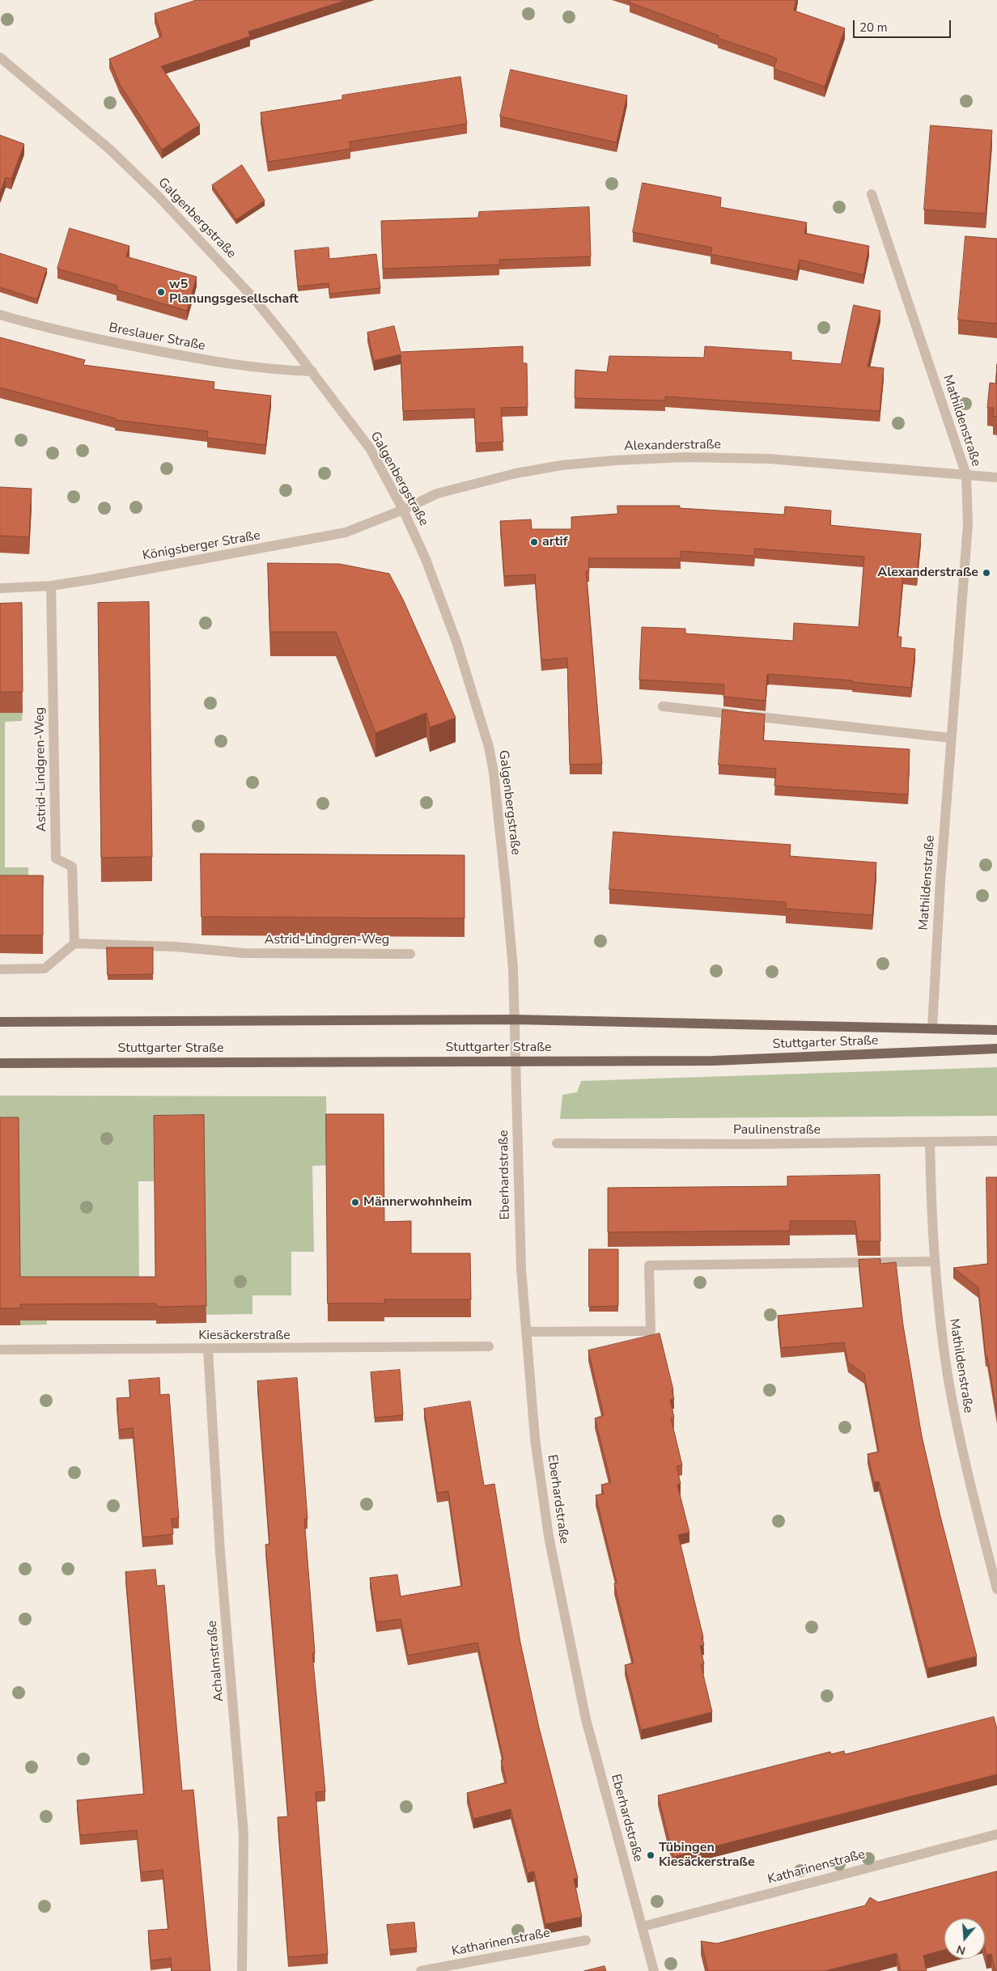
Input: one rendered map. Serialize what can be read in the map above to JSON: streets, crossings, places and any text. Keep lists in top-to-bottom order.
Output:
{
  "streets": {
    "main road": ["Stuttgarter Straße"],
    "street": [
      "Galgenbergstraße",
      "Breslauer Straße",
      "Mathildenstraße",
      "Alexanderstraße",
      "Königsberger Straße",
      "Astrid-Lindgren-Weg",
      "Paulinenstraße",
      "Eberhardstraße",
      "Kiesäckerstraße",
      "Achalmstraße",
      "Katharinenstraße"
    ]
  },
  "crossings": [
    ["Galgenbergstraße", "Breslauer Straße"],
    ["Galgenbergstraße", "Alexanderstraße"],
    ["Galgenbergstraße", "Königsberger Straße"],
    ["Galgenbergstraße", "Stuttgarter Straße"],
    ["Galgenbergstraße", "Eberhardstraße"],
    ["Mathildenstraße", "Alexanderstraße"],
    ["Mathildenstraße", "Stuttgarter Straße"],
    ["Mathildenstraße", "Paulinenstraße"],
    ["Alexanderstraße", "Königsberger Straße"],
    ["Königsberger Straße", "Astrid-Lindgren-Weg"],
    ["Stuttgarter Straße", "Eberhardstraße"],
    ["Eberhardstraße", "Katharinenstraße"],
    ["Kiesäckerstraße", "Achalmstraße"]
  ],
  "places": [
    "w5 Planungsgesellschaft",
    "artif",
    "Alexanderstraße",
    "Männerwohnheim",
    "Tübingen Kiesäckerstraße"
  ],
  "scale_bar": "20 m",
  "north": "bottom"
}
